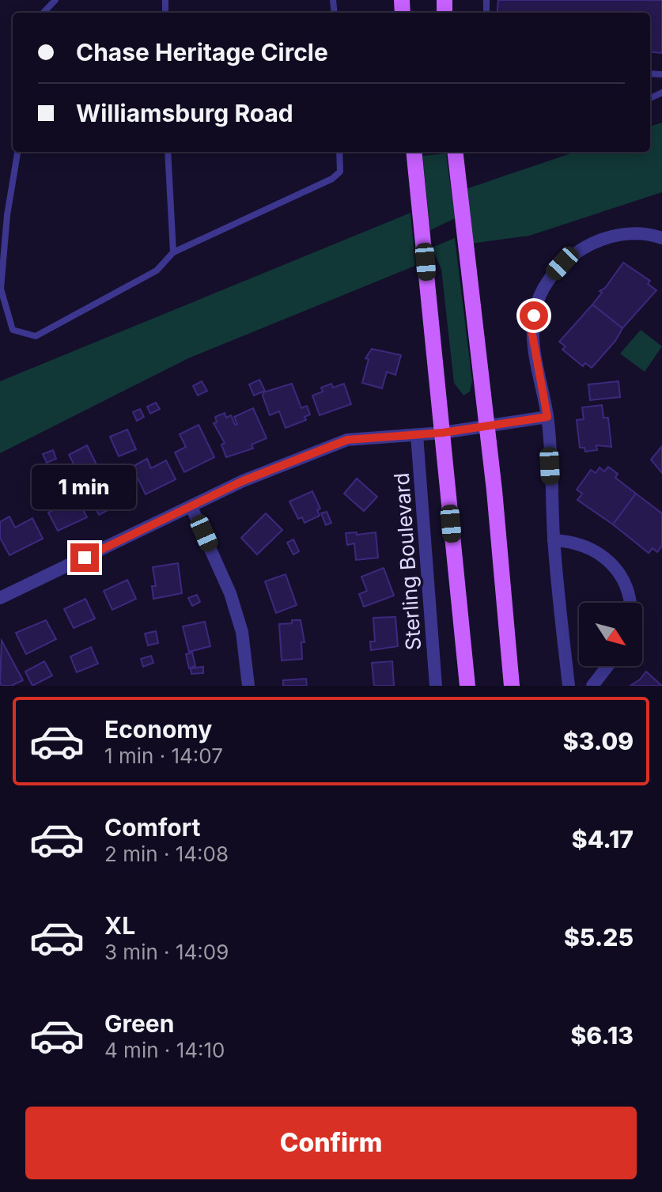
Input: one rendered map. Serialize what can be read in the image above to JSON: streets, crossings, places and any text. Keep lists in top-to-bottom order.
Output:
{
  "streets": {
    "street": ["Sterling Boulevard"]
  },
  "north": "bottom right",
  "page": {
    "banner": ["Chase Heritage Circle", "Williamsburg Road"],
    "bubble": "1 min",
    "list": [
      {
        "name": "Economy",
        "note": "1 min · 14:07",
        "value": "$3.09"
      },
      {
        "name": "Comfort",
        "note": "2 min · 14:08",
        "value": "$4.17"
      },
      {
        "name": "XL",
        "note": "3 min · 14:09",
        "value": "$5.25"
      },
      {
        "name": "Green",
        "note": "4 min · 14:10",
        "value": "$6.13"
      }
    ],
    "buttons": "Confirm"
  }
}
